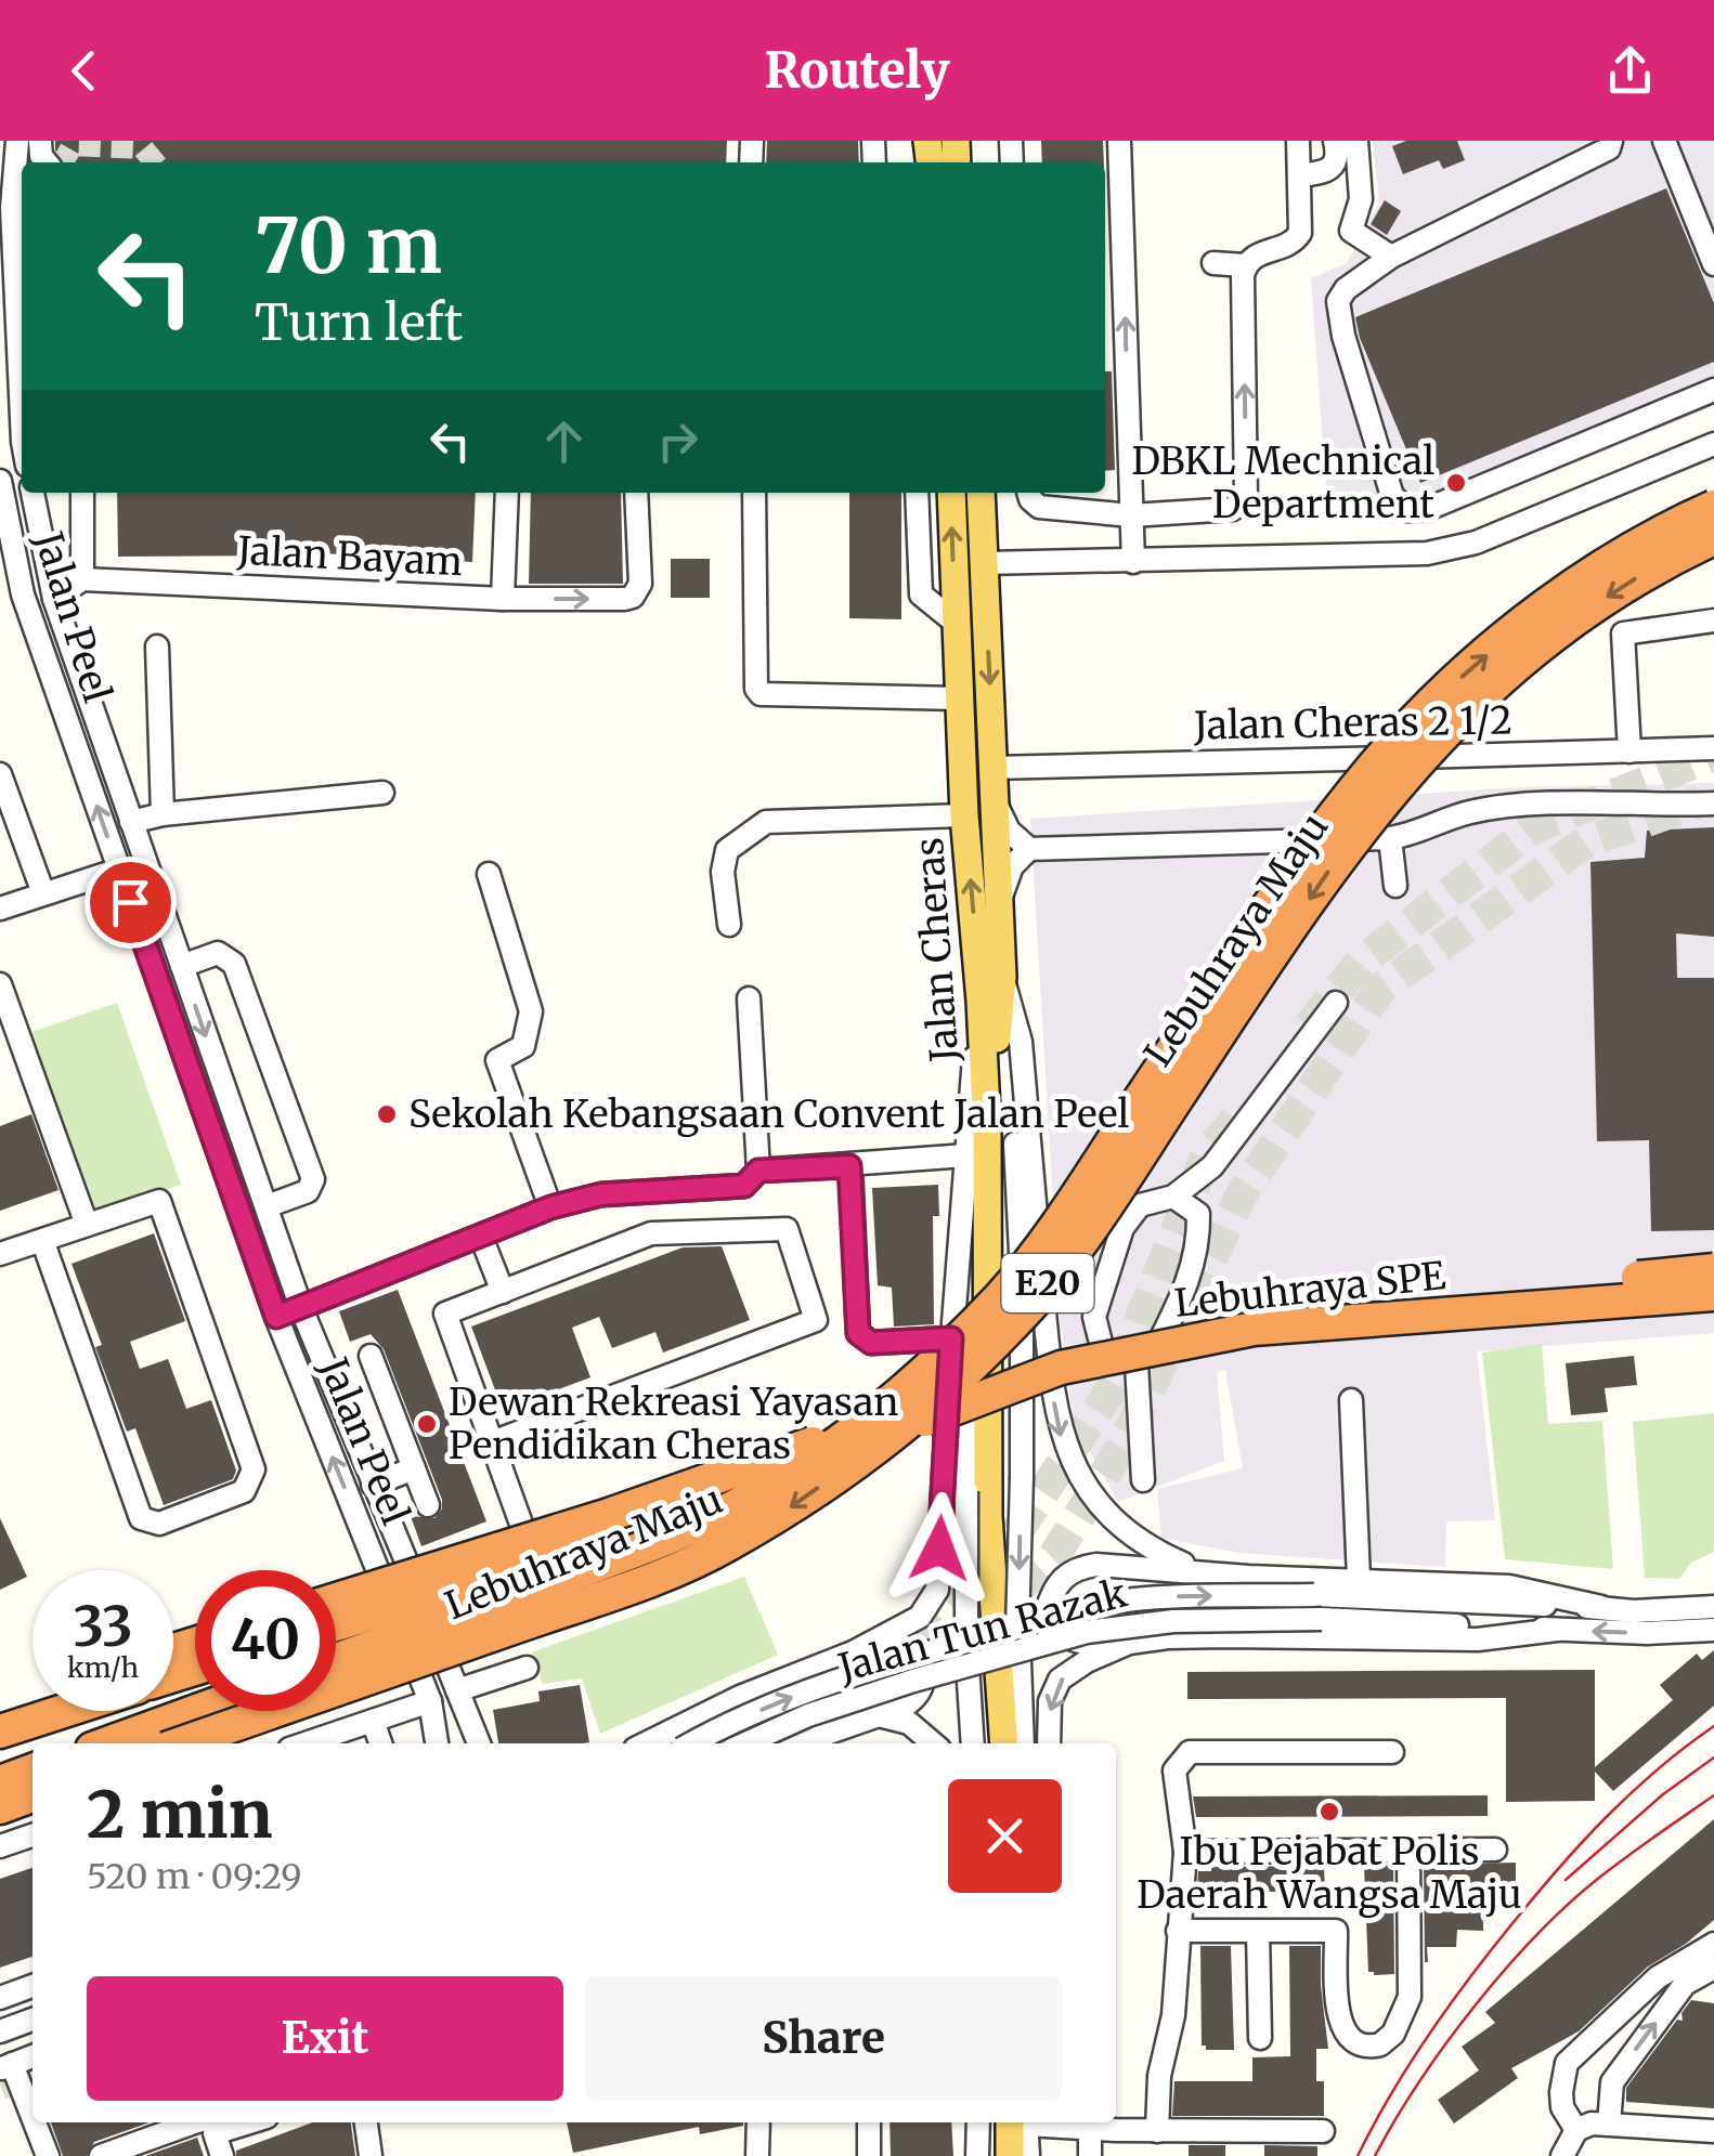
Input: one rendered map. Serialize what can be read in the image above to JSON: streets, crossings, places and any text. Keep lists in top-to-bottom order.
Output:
{
  "streets": {
    "highway": ["Lebuhraya Maju", "E20", "Lebuhraya SPE"],
    "main road": ["Jalan Cheras"],
    "street": [
      "Jalan Bayam",
      "Jalan Peel",
      "Jalan Cheras 2 1/2",
      "Jalan Tun Razak"
    ]
  },
  "crossings": [
    ["Jalan Cheras 2 1/2", "Jalan Cheras"]
  ],
  "places": [
    "DBKL Mechnical Department",
    "Sekolah Kebangsaan Convent Jalan Peel",
    "Dewan Rekreasi Yayasan Pendidikan Cheras",
    "Ibu Pejabat Polis Daerah Wangsa Maju"
  ],
  "page": {
    "header": "Routely",
    "turn": ["70 m", "Turn left"],
    "speed": "33 km/h",
    "limit": "40",
    "heading": ["2 min", "520 m · 09:29"],
    "buttons": ["Exit", "Share"]
  }
}
